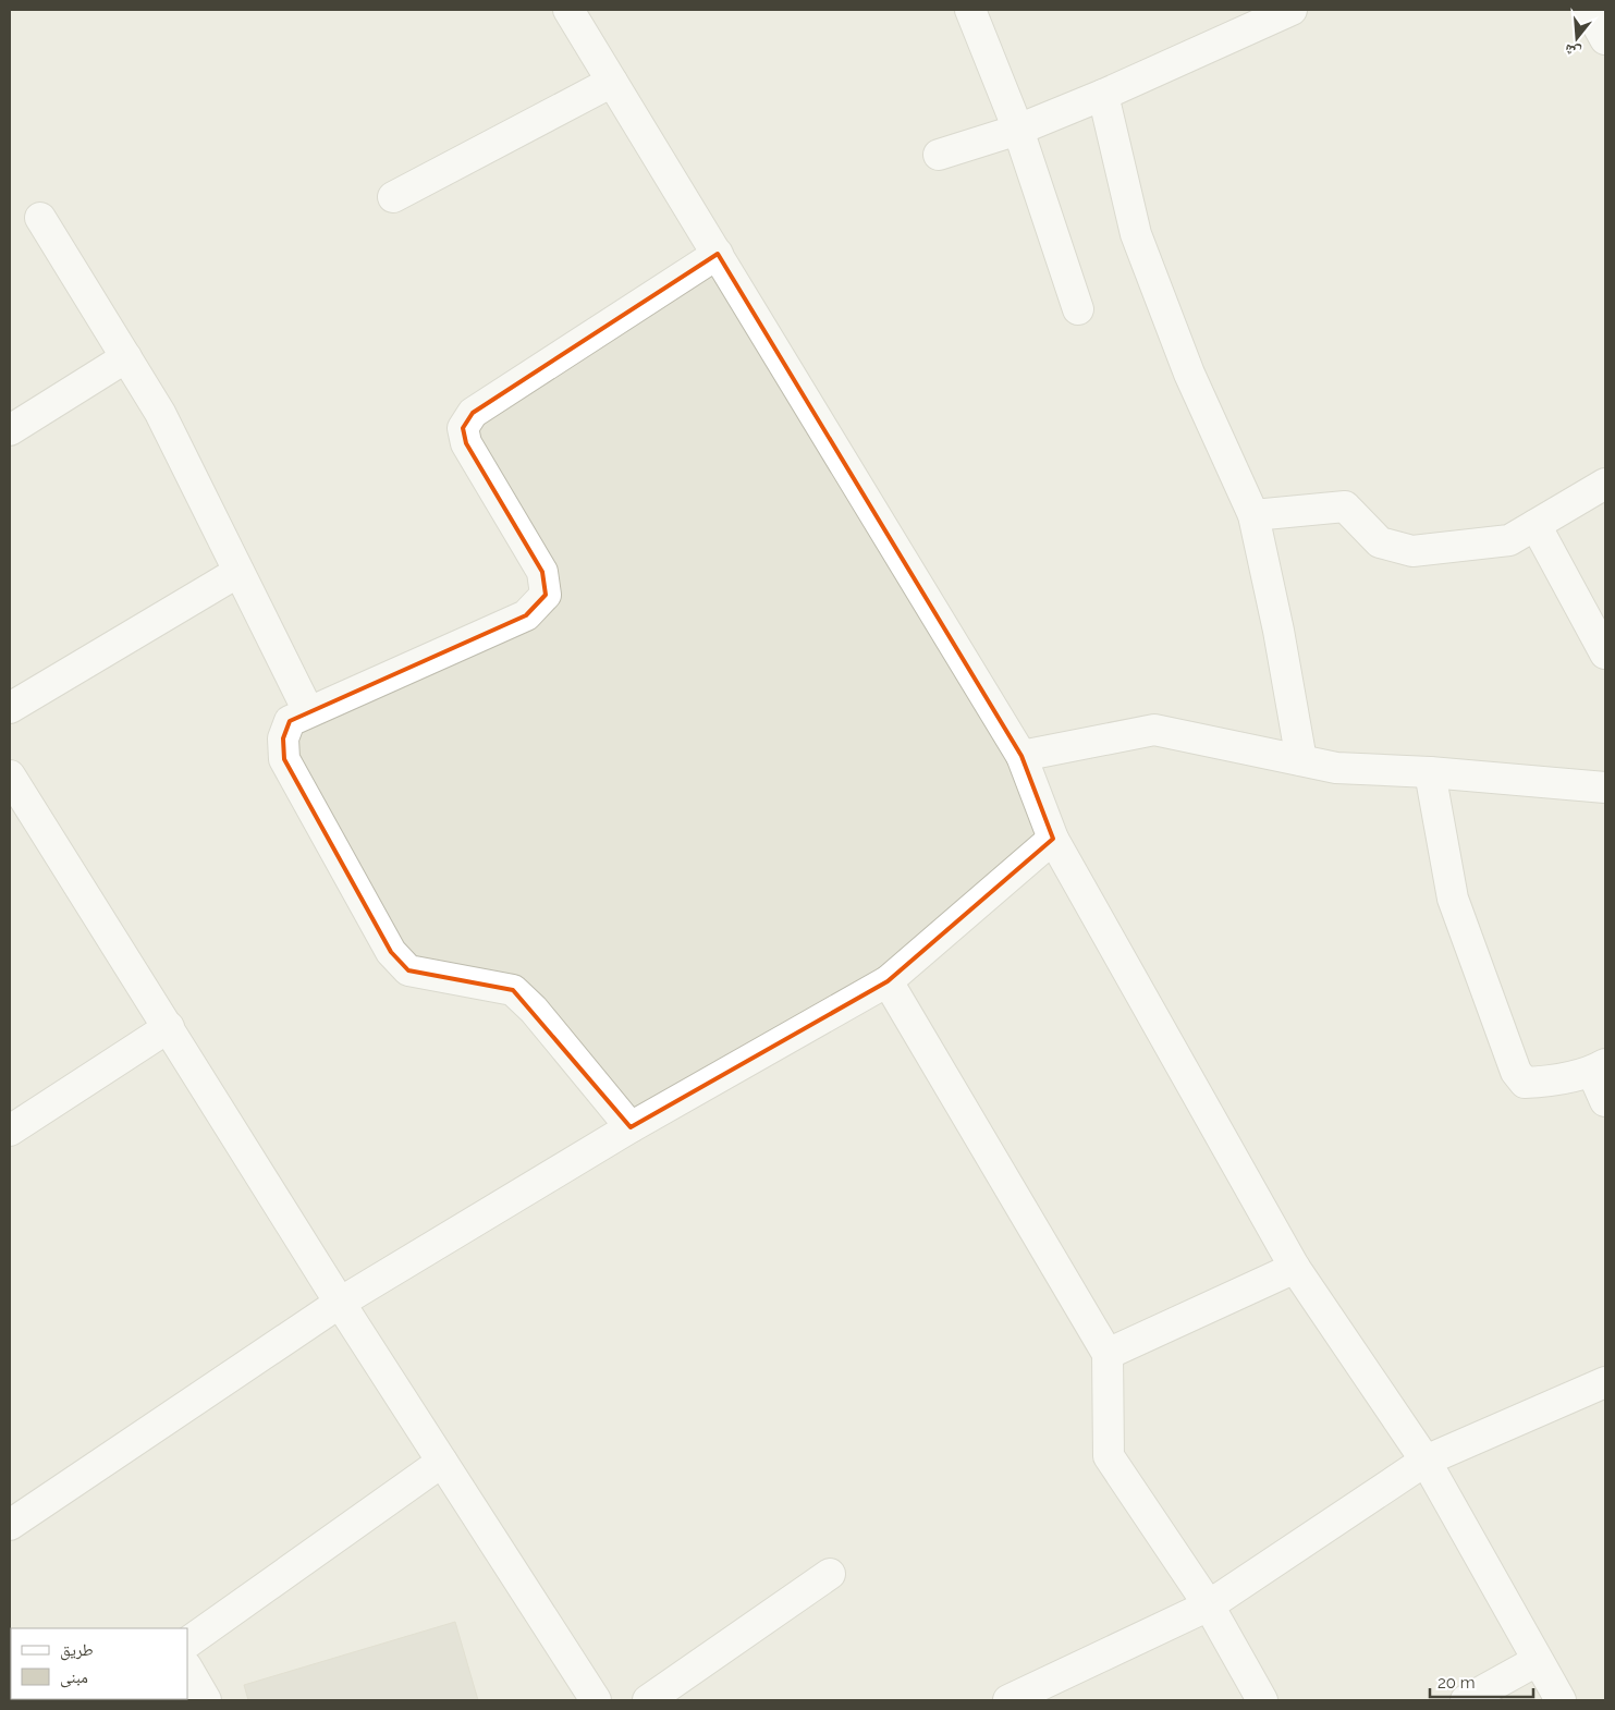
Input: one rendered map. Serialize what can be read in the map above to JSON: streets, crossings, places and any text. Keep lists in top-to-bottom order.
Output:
{
  "legend": ["طريق", "مبنى"],
  "scale_bar": "20 m",
  "north": "bottom"
}
